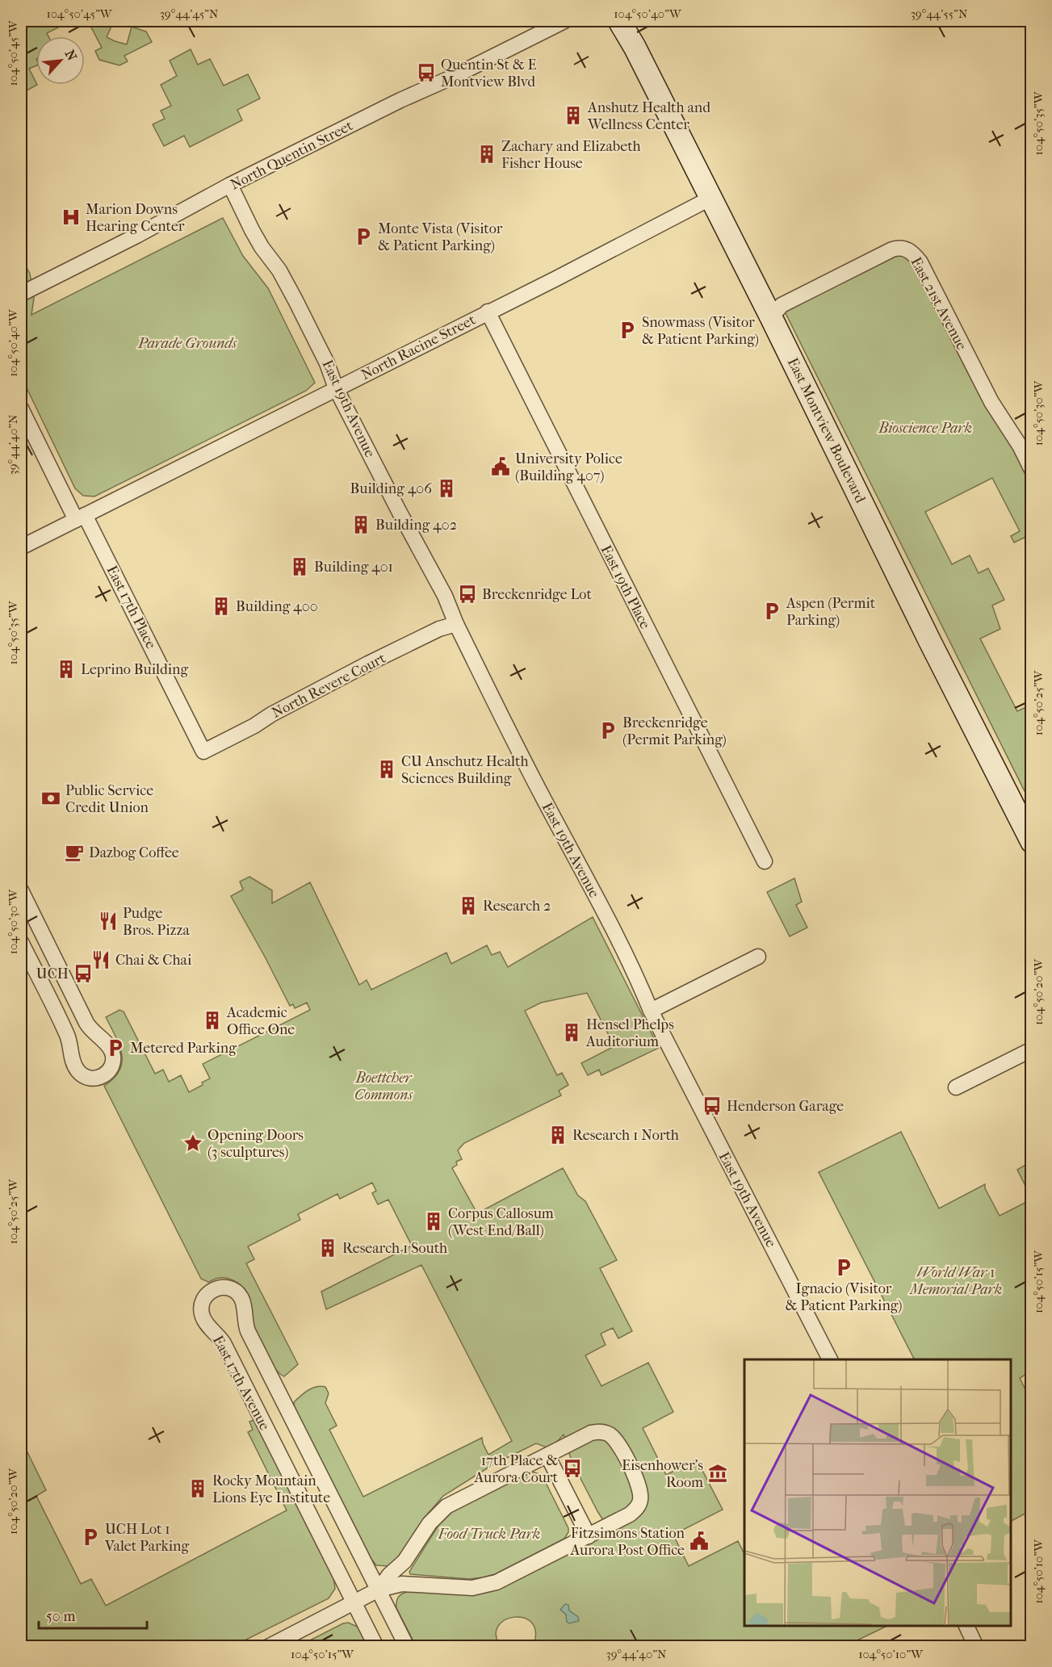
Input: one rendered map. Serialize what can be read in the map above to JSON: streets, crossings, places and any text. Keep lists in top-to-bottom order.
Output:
{
  "streets": {
    "street": [
      "North Quentin Street",
      "East 21st Avenue",
      "North Racine Street",
      "East 19th Avenue",
      "East Montview Boulevard",
      "East 19th Place",
      "East 17th Place",
      "North Revere Court",
      "East 17th Avenue"
    ]
  },
  "crossings": [
    ["North Quentin Street", "East 19th Avenue"],
    ["East 21st Avenue", "East Montview Boulevard"],
    ["North Racine Street", "East 19th Avenue"],
    ["North Racine Street", "East Montview Boulevard"],
    ["North Racine Street", "East 19th Place"],
    ["North Racine Street", "East 17th Place"],
    ["East 19th Avenue", "North Revere Court"],
    ["East 17th Place", "North Revere Court"]
  ],
  "parks": [
    "Parade Grounds",
    "Bioscience Park",
    "Boettcher Commons",
    "World War 1 Memorial Park",
    "Food Truck Park"
  ],
  "places": {
    "bus stop": [
      "Quentin St & E Montview Blvd",
      "Breckenridge Lot",
      "UCH",
      "Henderson Garage",
      "17th Place & Aurora Court"
    ],
    "building": [
      "Anshutz Health and Wellness Center",
      "Zachary and Elizabeth Fisher House",
      "Building 406",
      "Building 402",
      "Building 401",
      "Building 400",
      "Leprino Building",
      "CU Anschutz Health Sciences Building",
      "Research 2",
      "Academic Office One",
      "Hensel Phelps Auditorium",
      "Research 1 North",
      "Corpus Callosum (West End/Ball)",
      "Research 1 South",
      "Rocky Mountain Lions Eye Institute"
    ],
    "hospital": ["Marion Downs Hearing Center"],
    "parking": [
      "Monte Vista (Visitor & Patient Parking)",
      "Snowmass (Visitor & Patient Parking)",
      "Aspen (Permit Parking)",
      "Breckenridge (Permit Parking)",
      "Metered Parking",
      "Ignacio (Visitor & Patient Parking)",
      "UCH Lot 1 Valet Parking"
    ],
    "public building": ["University Police (Building 407)", "Fitzsimons Station Aurora Post Office"],
    "bank": ["Public Service Credit Union"],
    "cafe": ["Dazbog Coffee"],
    "restaurant": ["Pudge Bros. Pizza", "Chai & Chai"],
    "place": ["Opening Doors (3 sculptures)"],
    "museum": ["Eisenhower's Room"]
  },
  "scale_bar": "50 m",
  "north": "top right",
  "coordinates": [
    "104°50'45\"W",
    "39°44'45\"N",
    "104°50'40\"W",
    "39°44'55\"N",
    "104°50'35\"W",
    "104°50'30\"W",
    "39°44'40\"N",
    "104°50'25\"W",
    "104°50'20\"W",
    "104°50'15\"W",
    "104°50'10\"W"
  ]
}
